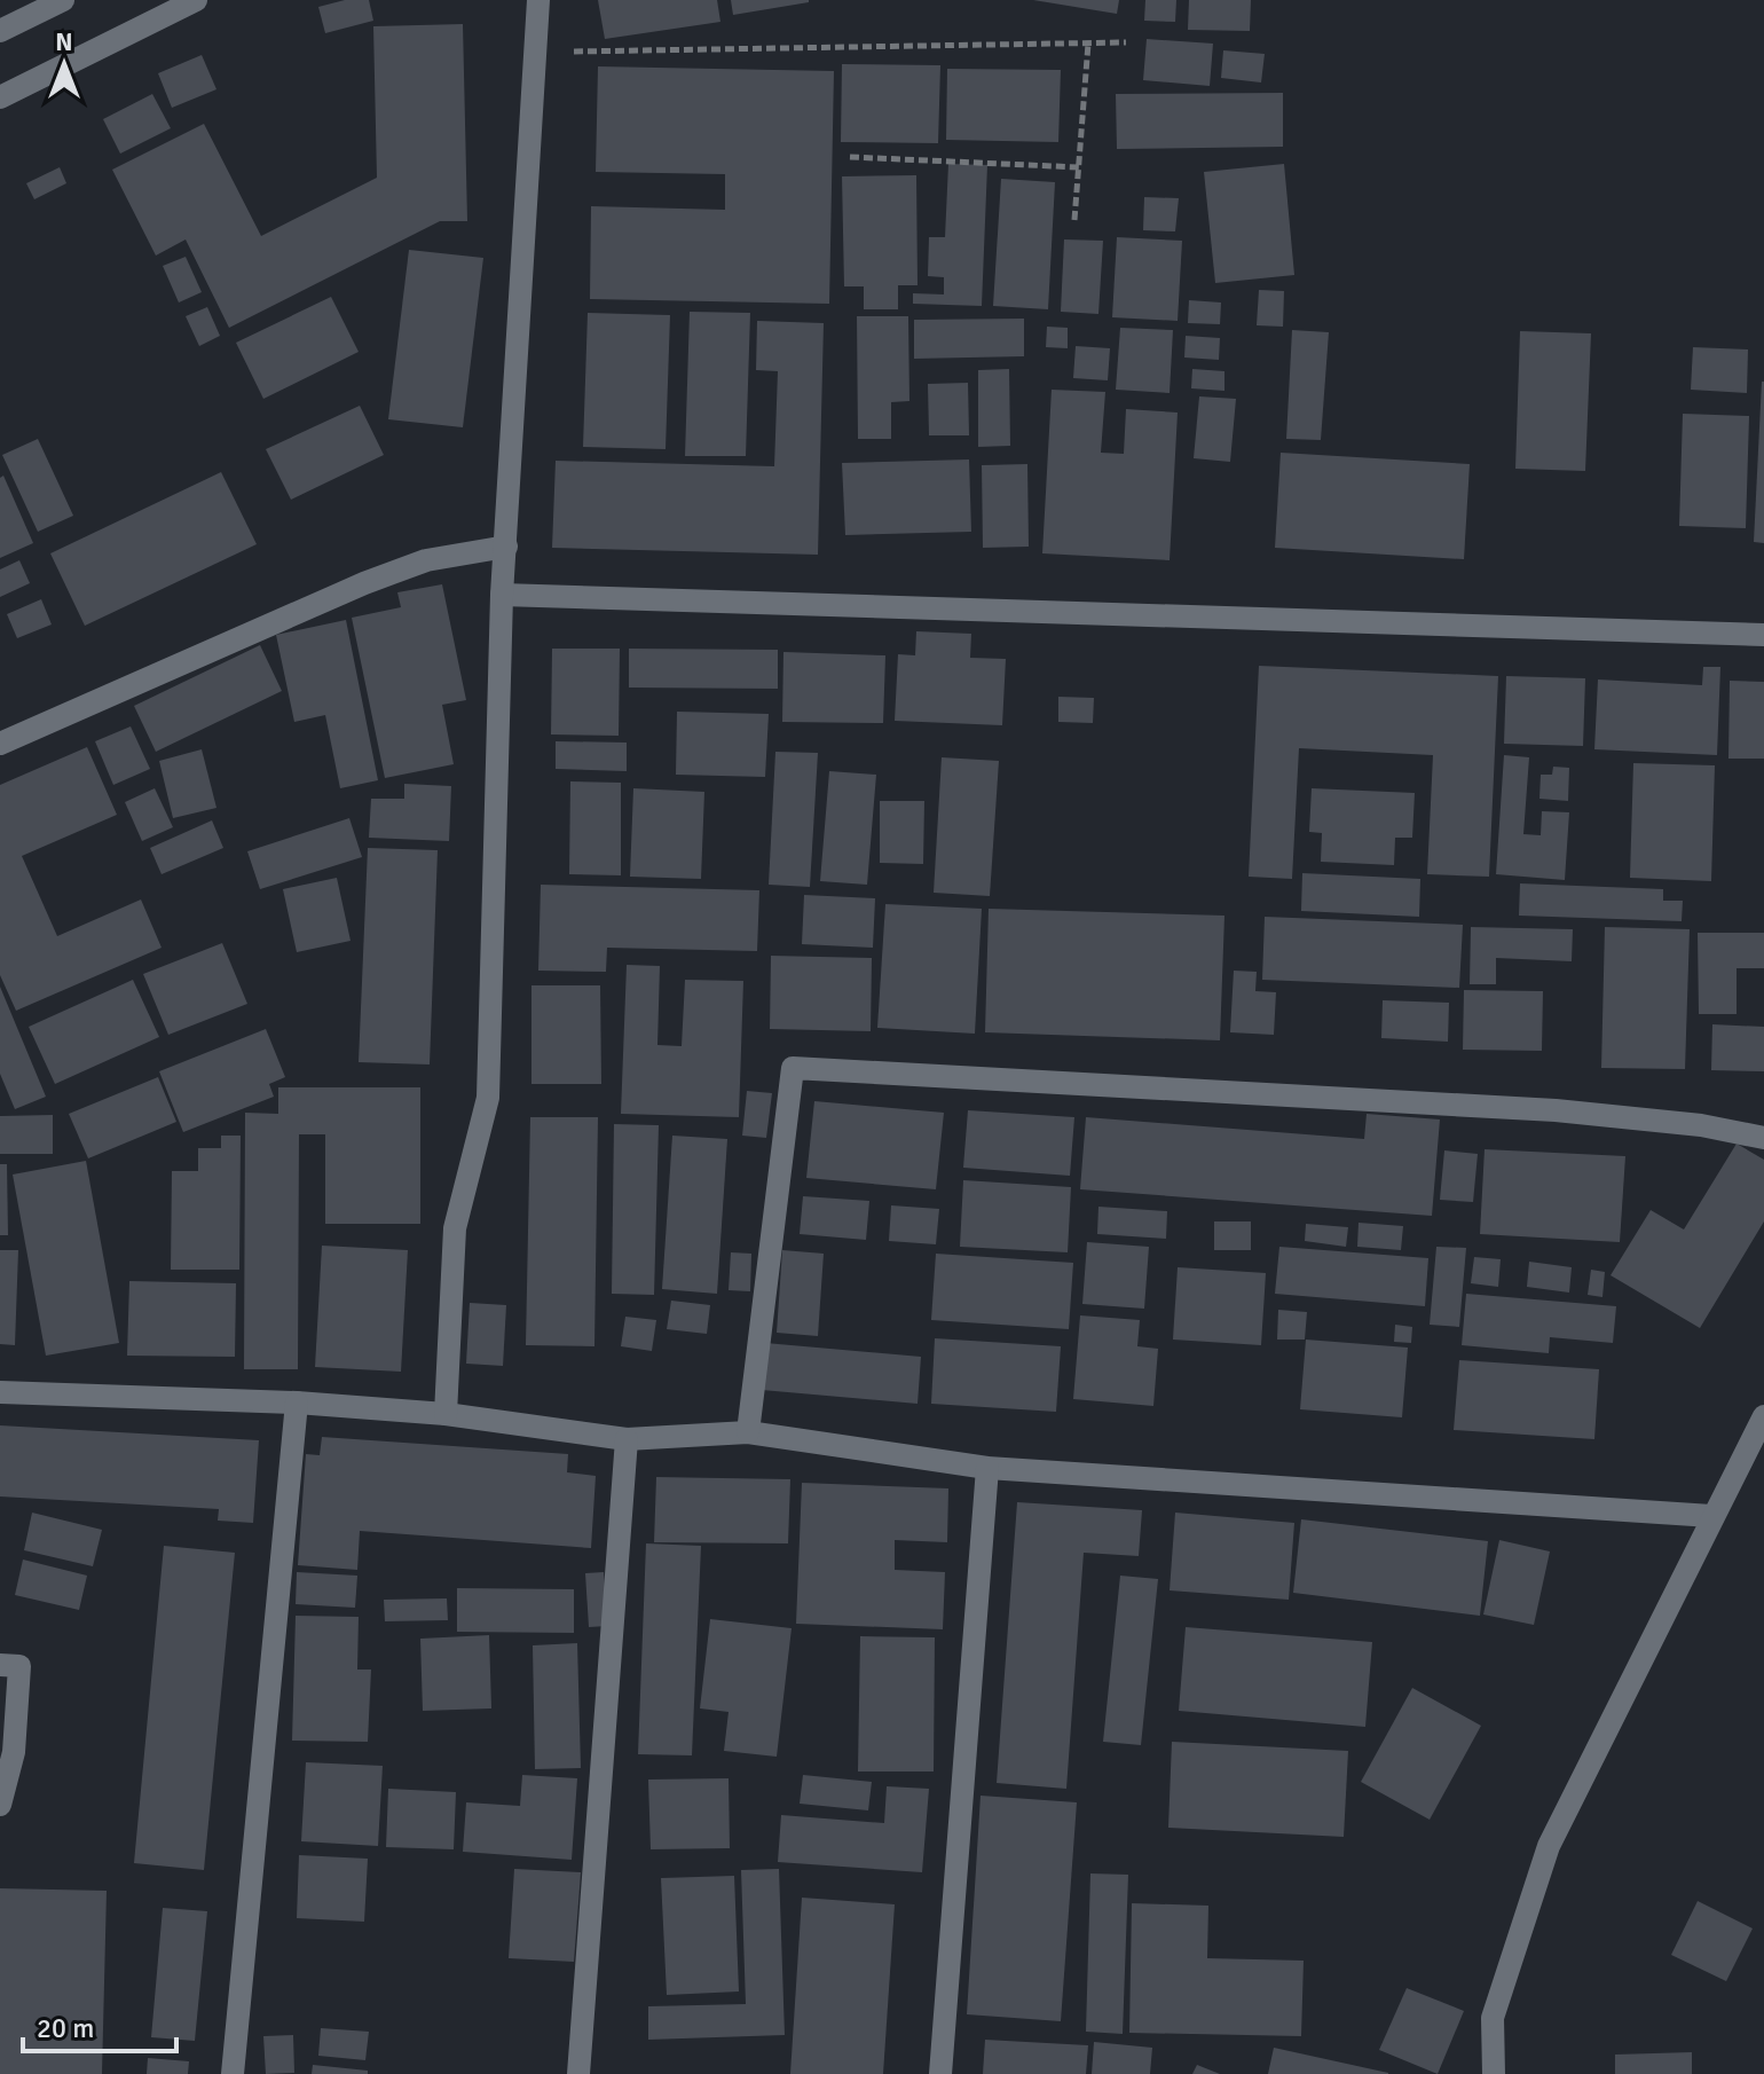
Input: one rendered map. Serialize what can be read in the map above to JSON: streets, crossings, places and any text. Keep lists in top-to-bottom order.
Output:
{
  "scale_bar": "20 m",
  "north": "top"
}
